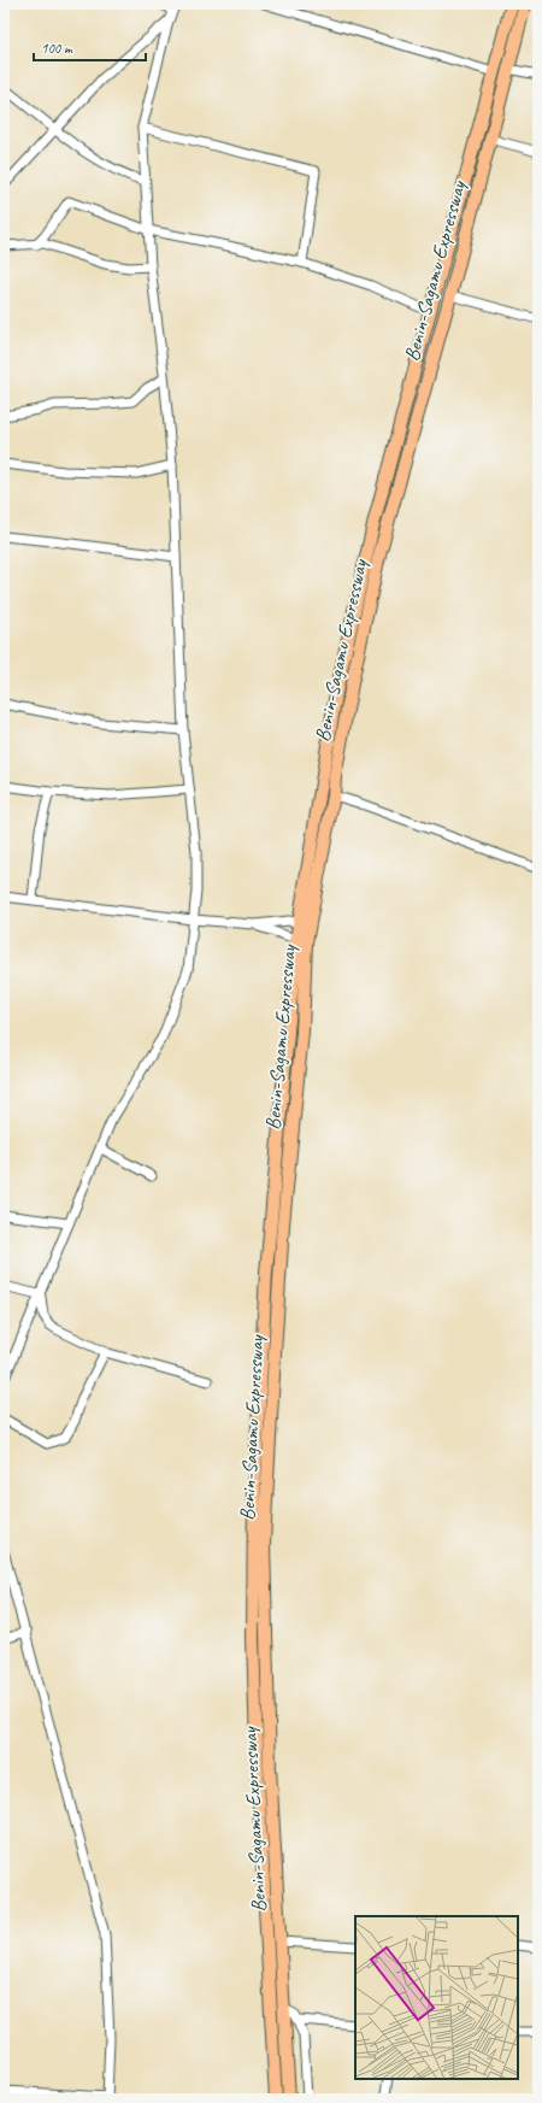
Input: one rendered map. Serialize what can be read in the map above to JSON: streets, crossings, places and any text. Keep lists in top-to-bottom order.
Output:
{
  "streets": {
    "highway": ["Benin-Sagamu Expressway"]
  },
  "scale_bar": "100 m"
}
